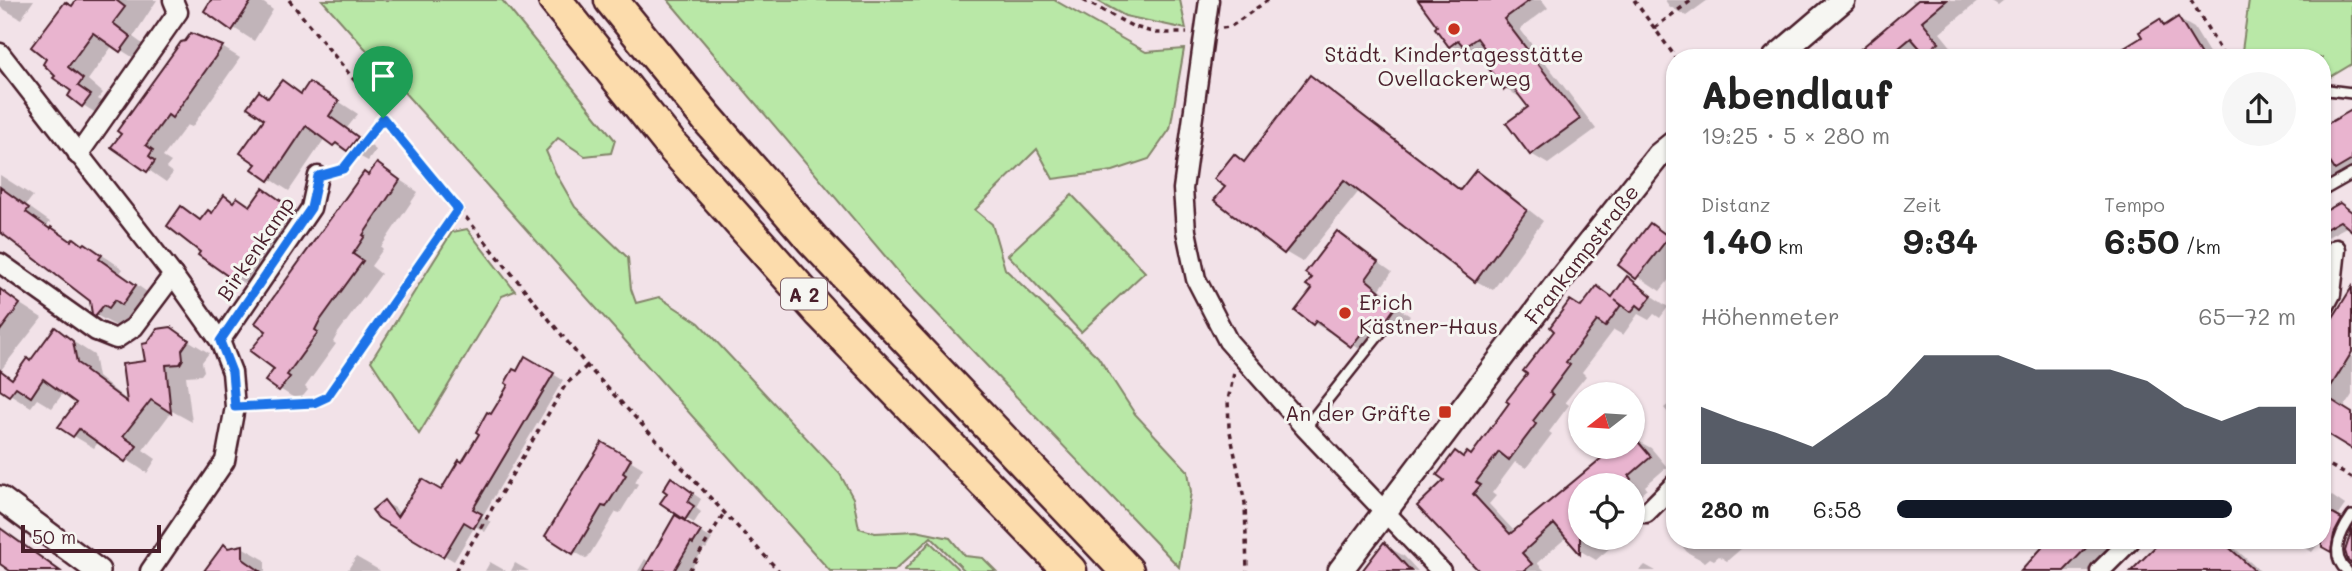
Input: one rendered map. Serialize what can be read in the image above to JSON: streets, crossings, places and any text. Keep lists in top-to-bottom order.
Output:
{
  "streets": {
    "highway": ["A 2"],
    "street": ["Birkenkamp", "Frankampstraße"]
  },
  "places": {
    "other": ["Städt. Kindertagesstätte Ovellackerweg", "Erich Kästner-Haus"],
    "transit": ["An der Gräfte"]
  },
  "scale_bar": "50 m",
  "north": "left",
  "page": {
    "heading": ["Abendlauf", "19:25 · 5 × 280 m"],
    "stats": [
      ["Distanz", "1.40 km"],
      ["Zeit", "9:34"],
      ["Tempo", "6:50 /km"]
    ],
    "chart": ["Höhenmeter", "65–72 m"],
    "list": [
      {
        "name": "280 m",
        "note": "6:58"
      }
    ],
    "scale": "50 m"
  }
}
